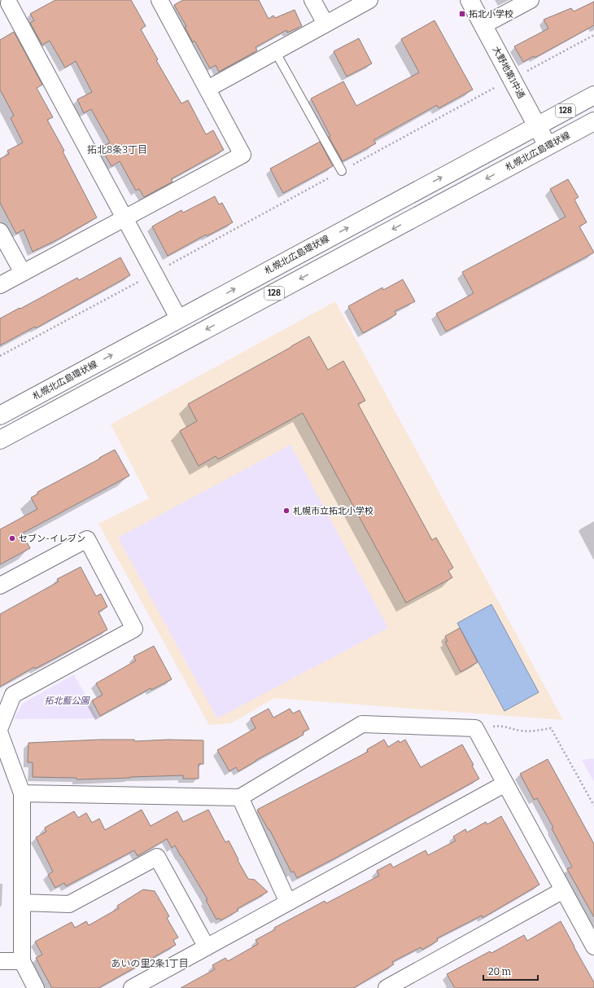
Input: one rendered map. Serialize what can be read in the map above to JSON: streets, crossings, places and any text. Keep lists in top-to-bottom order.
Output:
{
  "streets": {
    "main road": ["大野地第1中通", "128", "札幌北広島環状線"]
  },
  "crossings": [
    ["大野地第1中通", "札幌北広島環状線"]
  ],
  "districts": ["拓北8条3丁目", "あいの里2条1丁目"],
  "parks": ["拓北藍公園"],
  "places": {
    "transit": ["拓北小学校"],
    "other": ["札幌市立拓北小学校", "セブン-イレブン"]
  },
  "scale_bar": "20 m"
}
